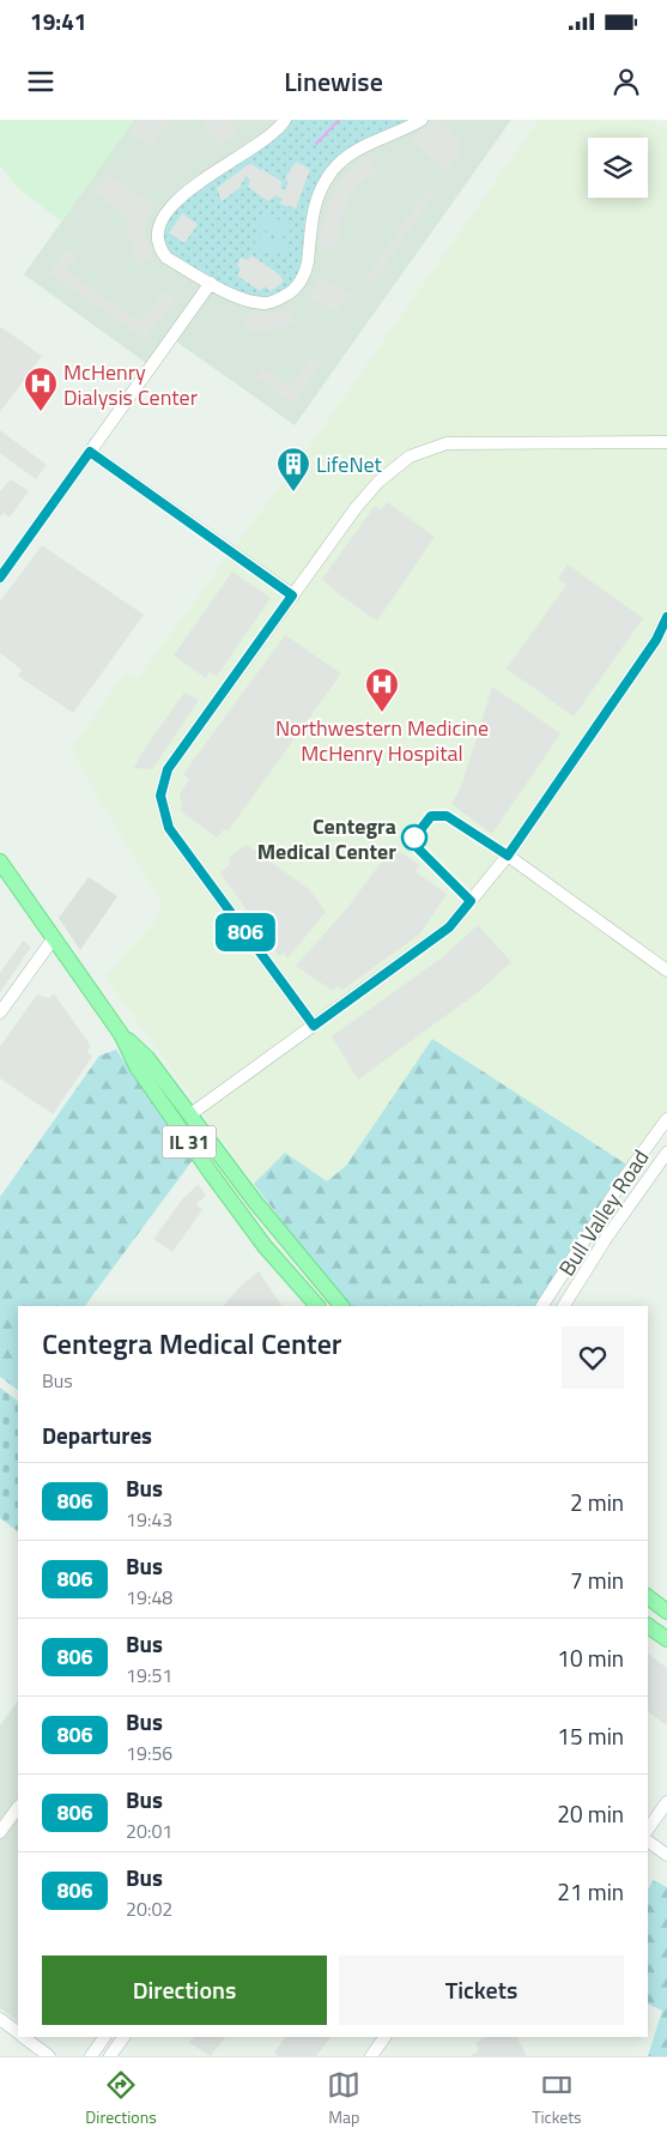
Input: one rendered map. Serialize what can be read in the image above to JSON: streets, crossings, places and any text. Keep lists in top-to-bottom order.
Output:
{
  "streets": {
    "main road": ["IL 31"],
    "street": ["Bull Valley Road"]
  },
  "places": {
    "hospital": ["McHenry Dialysis Center", "Northwestern Medicine McHenry Hospital"],
    "building": ["LifeNet"],
    "other": ["Centegra Medical Center"]
  },
  "lines": ["bus line 806"],
  "page": {
    "status": "19:41",
    "header": "Linewise",
    "on_map": "806",
    "heading": [
      ["Centegra Medical Center", "Bus"],
      "Departures"
    ],
    "list": [
      {
        "mark": "806",
        "name": "Bus",
        "note": "19:43",
        "value": "2 min"
      },
      {
        "mark": "806",
        "name": "Bus",
        "note": "19:48",
        "value": "7 min"
      },
      {
        "mark": "806",
        "name": "Bus",
        "note": "19:51",
        "value": "10 min"
      },
      {
        "mark": "806",
        "name": "Bus",
        "note": "19:56",
        "value": "15 min"
      },
      {
        "mark": "806",
        "name": "Bus",
        "note": "20:01",
        "value": "20 min"
      },
      {
        "mark": "806",
        "name": "Bus",
        "note": "20:02",
        "value": "21 min"
      }
    ],
    "buttons": ["Directions", "Tickets"],
    "tabs": ["Directions", "Map", "Tickets"]
  }
}
